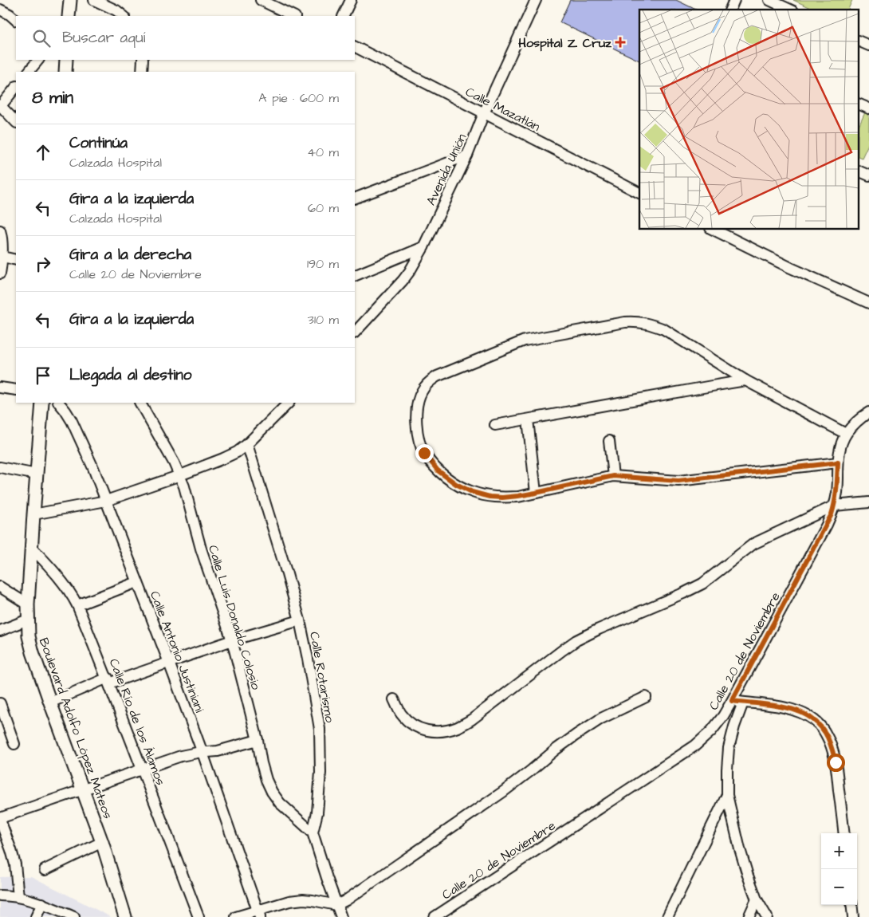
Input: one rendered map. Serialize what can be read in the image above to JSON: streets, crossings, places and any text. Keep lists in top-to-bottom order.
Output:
{
  "streets": {
    "main road": ["Boulevard Adolfo López Mateos"],
    "street": [
      "Calle Mazatlán",
      "Avenida Unión",
      "Calle Luis Donaldo Colosio",
      "Calle 20 de Noviembre",
      "Calle Antonio Justiniani",
      "Calle Rotarismo",
      "Calle Río de los Álamos"
    ]
  },
  "crossings": [
    ["Calle Mazatlán", "Avenida Unión"],
    ["Calle Luis Donaldo Colosio", "Calle Rotarismo"],
    ["Calle Río de los Álamos", "Boulevard Adolfo López Mateos"]
  ],
  "places": {
    "health": ["Hospital Z Cruz"]
  },
  "page": {
    "search": "Buscar aquí",
    "heading": ["8 min", "A pie · 600 m"],
    "list": [
      ["Continúa", "Calzada Hospital", "40 m"],
      ["Gira a la izquierda", "Calzada Hospital", "60 m"],
      ["Gira a la derecha", "Calle 20 de Noviembre", "190 m"],
      ["Gira a la izquierda", "310 m"],
      "Llegada al destino"
    ],
    "map_buttons": ["+", "−"]
  }
}
